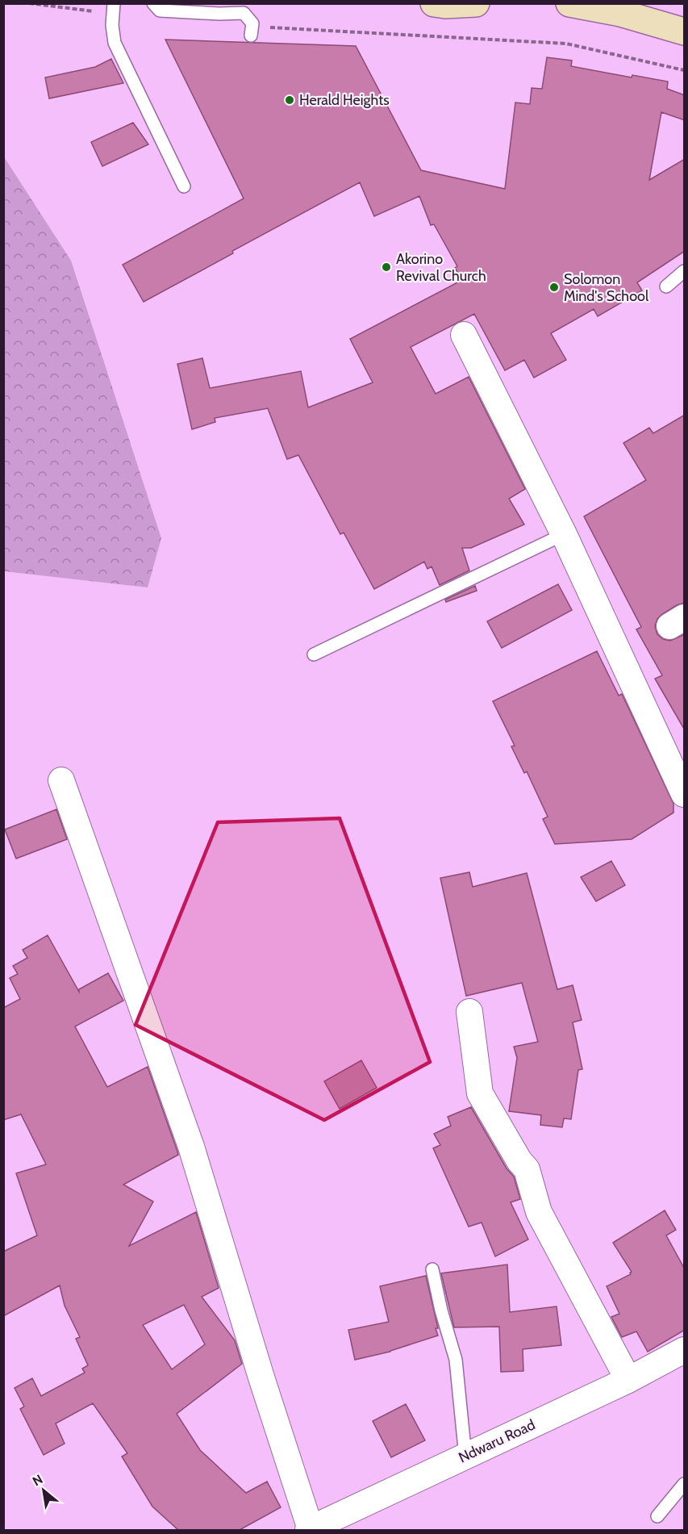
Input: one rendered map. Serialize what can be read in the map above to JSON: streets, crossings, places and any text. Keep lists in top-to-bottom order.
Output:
{
  "streets": {
    "street": ["Ndwaru Road"]
  },
  "places": ["Herald Heights", "Akorino Revival Church", "Solomon Mind's School"],
  "north": "top left"
}
